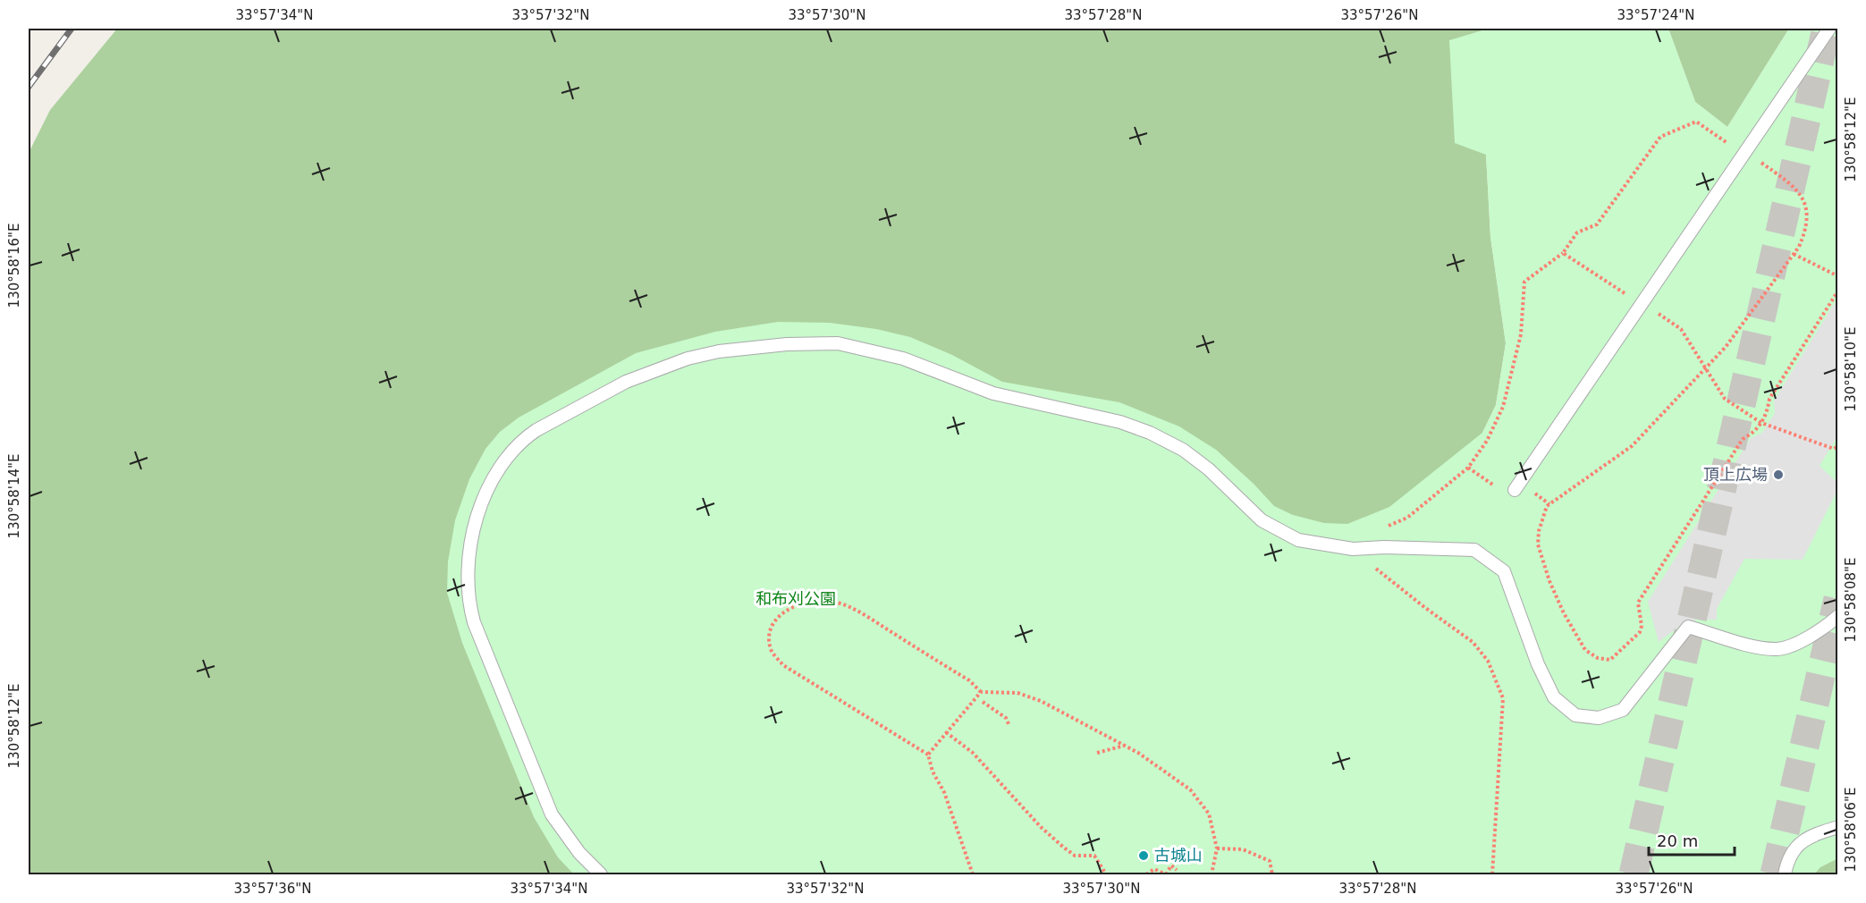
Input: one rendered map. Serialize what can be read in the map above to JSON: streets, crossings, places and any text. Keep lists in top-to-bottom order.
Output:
{
  "parks": ["和布刈公園"],
  "places": ["頂上広場", "古城山"],
  "scale_bar": "20 m",
  "coordinates": [
    "33°57'34\"N",
    "33°57'32\"N",
    "33°57'30\"N",
    "33°57'28\"N",
    "33°57'26\"N",
    "33°57'24\"N",
    "130°58'12\"E",
    "130°58'16\"E",
    "130°58'10\"E",
    "130°58'14\"E",
    "130°58'08\"E",
    "130°58'06\"E",
    "33°57'36\"N"
  ]
}
